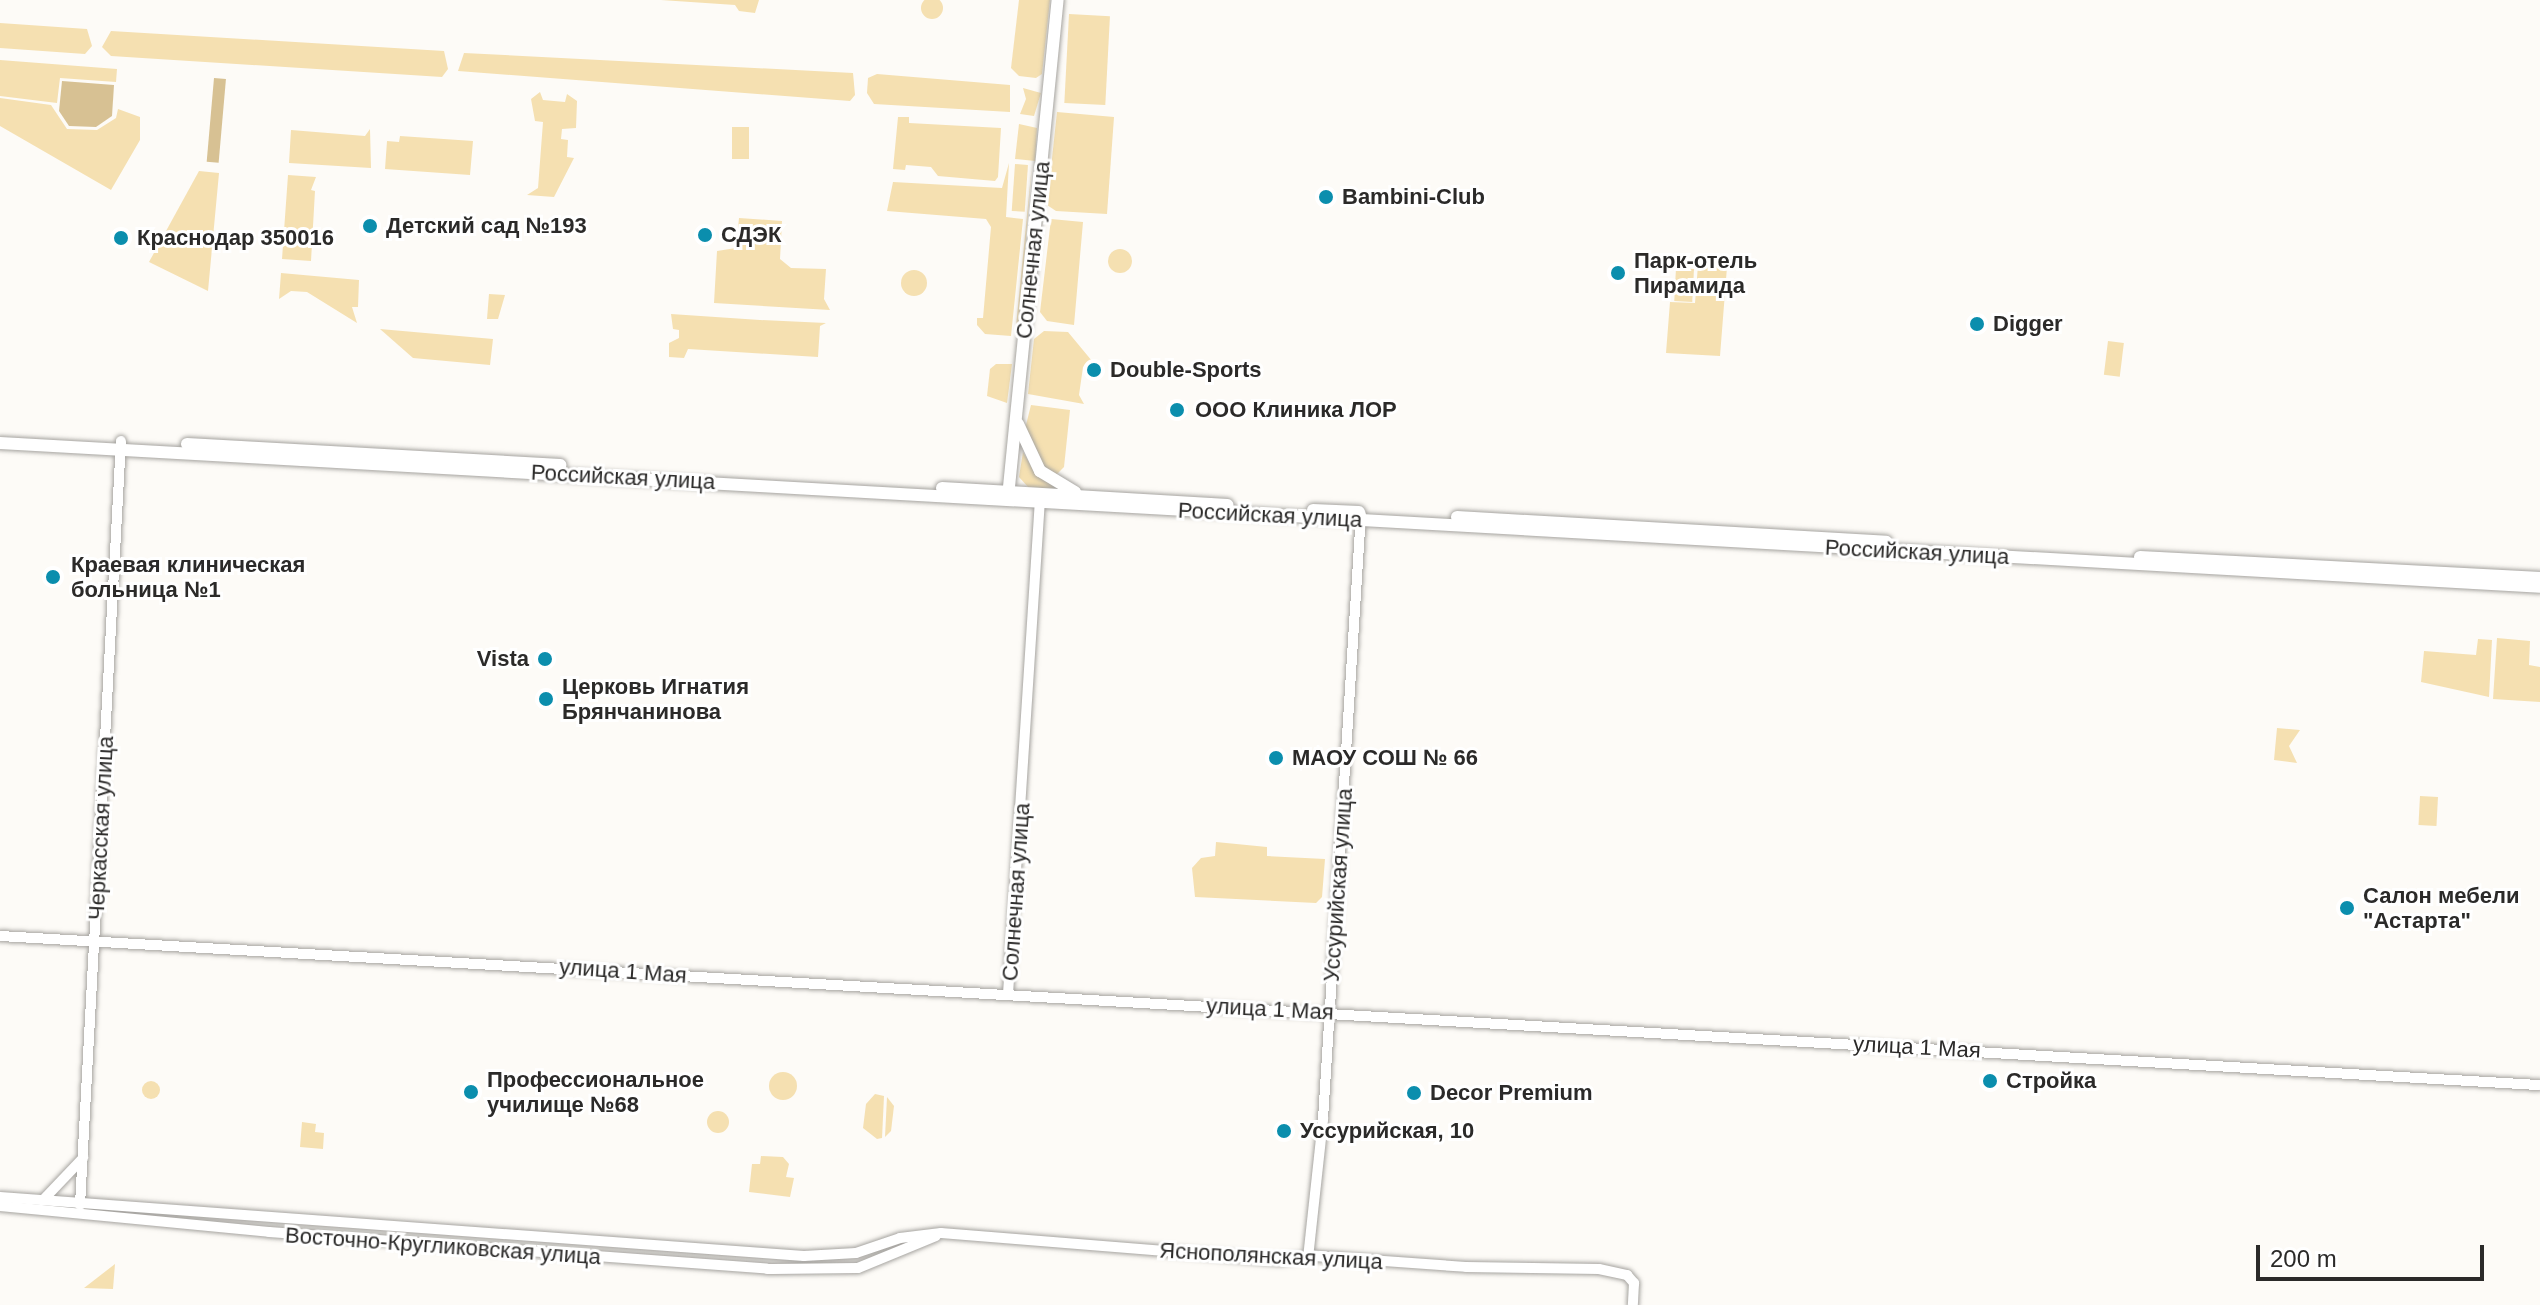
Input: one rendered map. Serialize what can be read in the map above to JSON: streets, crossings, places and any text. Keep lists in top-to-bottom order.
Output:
{
  "streets": {
    "main road": ["Солнечная улица", "Российская улица"],
    "street": [
      "Черкасская улица",
      "Уссурийская улица",
      "улица 1 Мая",
      "Восточно-Кругликовская улица",
      "Яснополянская улица"
    ]
  },
  "crossings": [
    ["Солнечная улица", "Российская улица"],
    ["Солнечная улица", "улица 1 Мая"],
    ["Российская улица", "Черкасская улица"],
    ["Российская улица", "Уссурийская улица"],
    ["Черкасская улица", "улица 1 Мая"],
    ["Черкасская улица", "Восточно-Кругликовская улица"],
    ["Уссурийская улица", "улица 1 Мая"],
    ["Уссурийская улица", "Яснополянская улица"],
    ["Восточно-Кругликовская улица", "Яснополянская улица"]
  ],
  "places": [
    "Bambini-Club",
    "Детский сад №193",
    "СДЭК",
    "Краснодар 350016",
    "Парк-отель Пирамида",
    "Digger",
    "Double-Sports",
    "ООО Клиника ЛОР",
    "Краевая клиническая больница №1",
    "Vista",
    "Церковь Игнатия Брянчанинова",
    "МАОУ СОШ № 66",
    "Салон мебели \"Астарта\"",
    "Стройка",
    "Профессиональное училище №68",
    "Decor Premium",
    "Уссурийская, 10"
  ],
  "scale_bar": "200 m"
}
